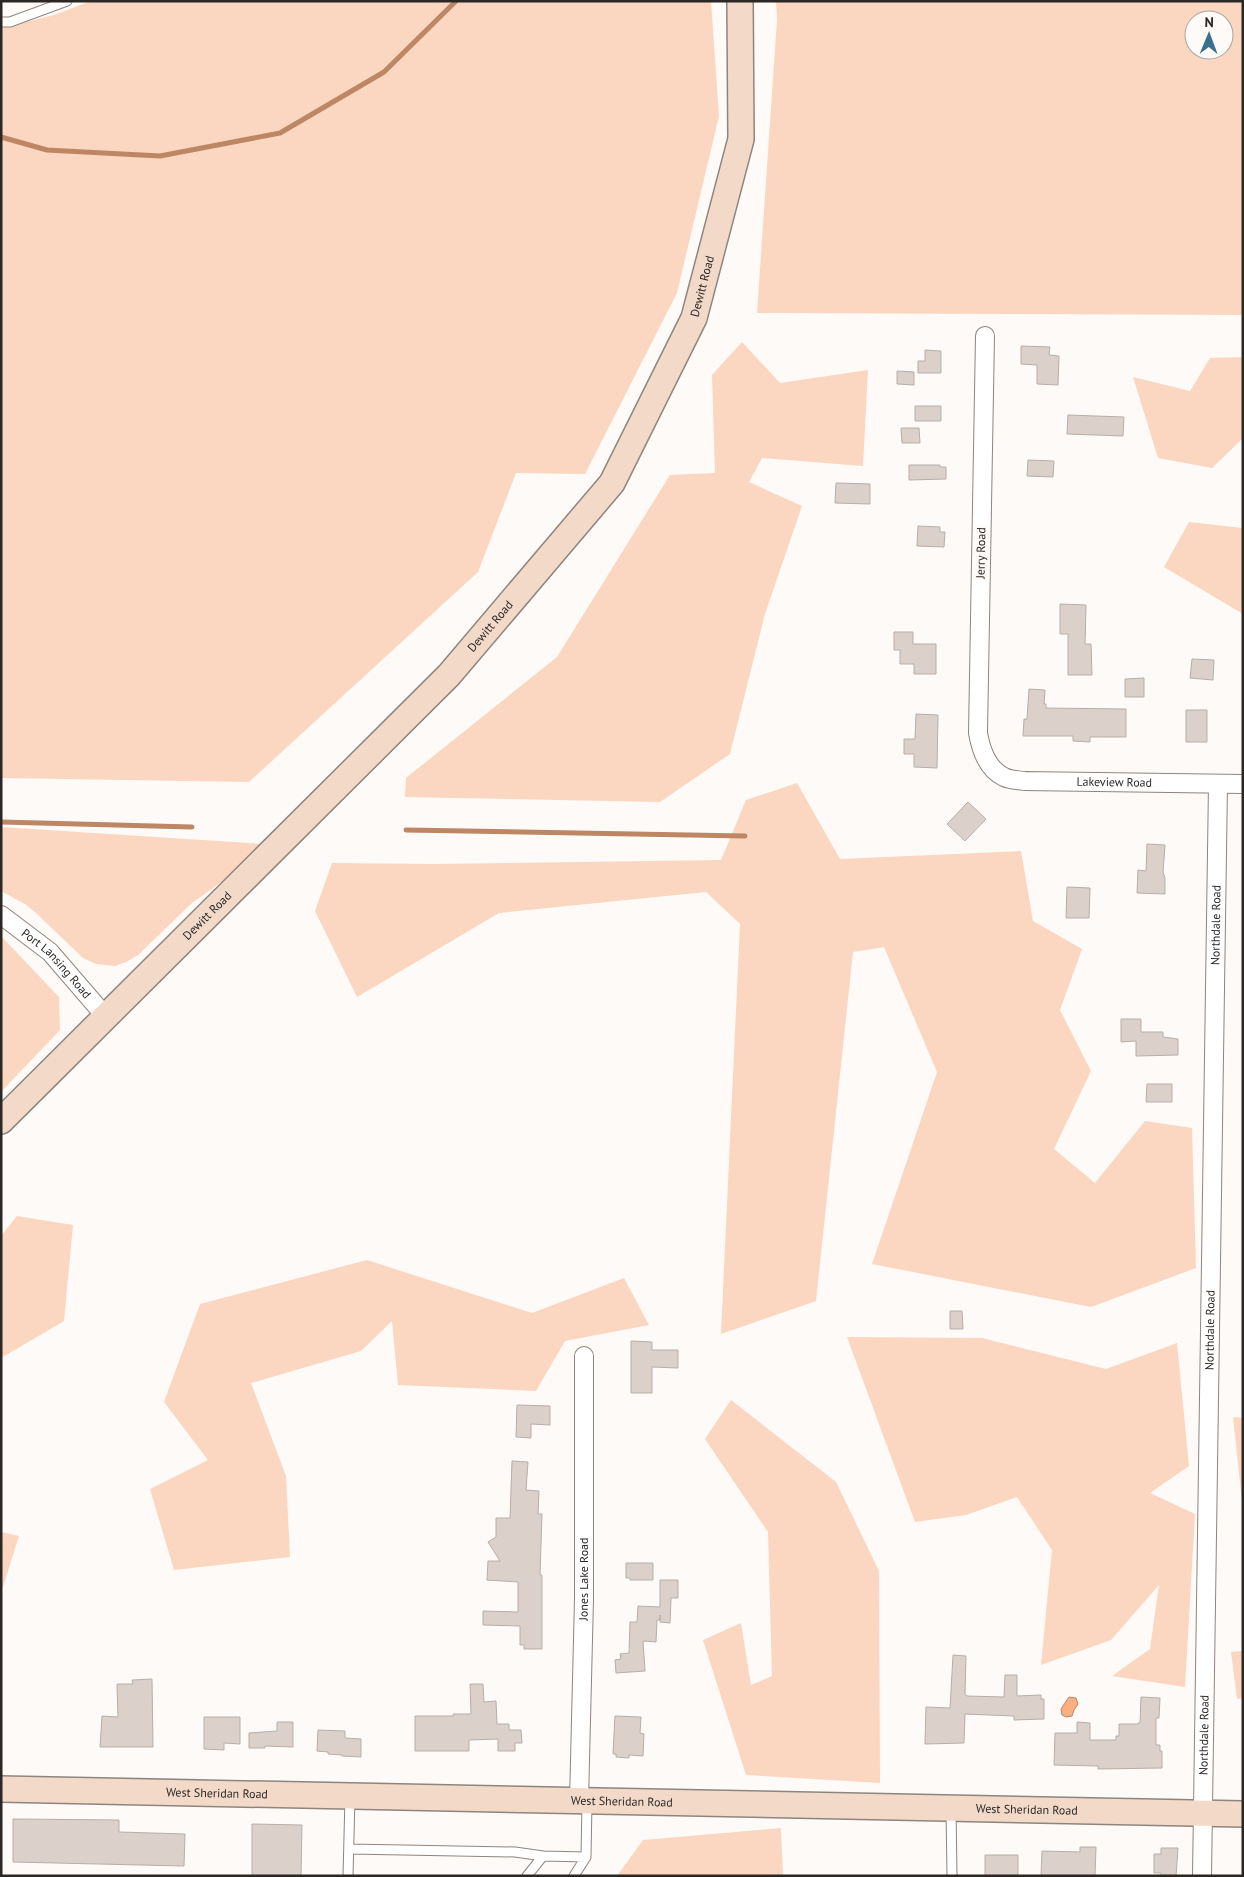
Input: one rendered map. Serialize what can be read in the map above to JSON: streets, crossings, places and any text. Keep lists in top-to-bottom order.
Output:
{
  "streets": {
    "street": [
      "Dewitt Road",
      "Jerry Road",
      "Lakeview Road",
      "Northdale Road",
      "Port Lansing Road",
      "Jones Lake Road",
      "West Sheridan Road"
    ]
  },
  "crossings": [
    ["Dewitt Road", "Port Lansing Road"],
    ["Jerry Road", "Lakeview Road"],
    ["Lakeview Road", "Northdale Road"],
    ["Northdale Road", "West Sheridan Road"],
    ["Jones Lake Road", "West Sheridan Road"]
  ],
  "north": "top"
}
